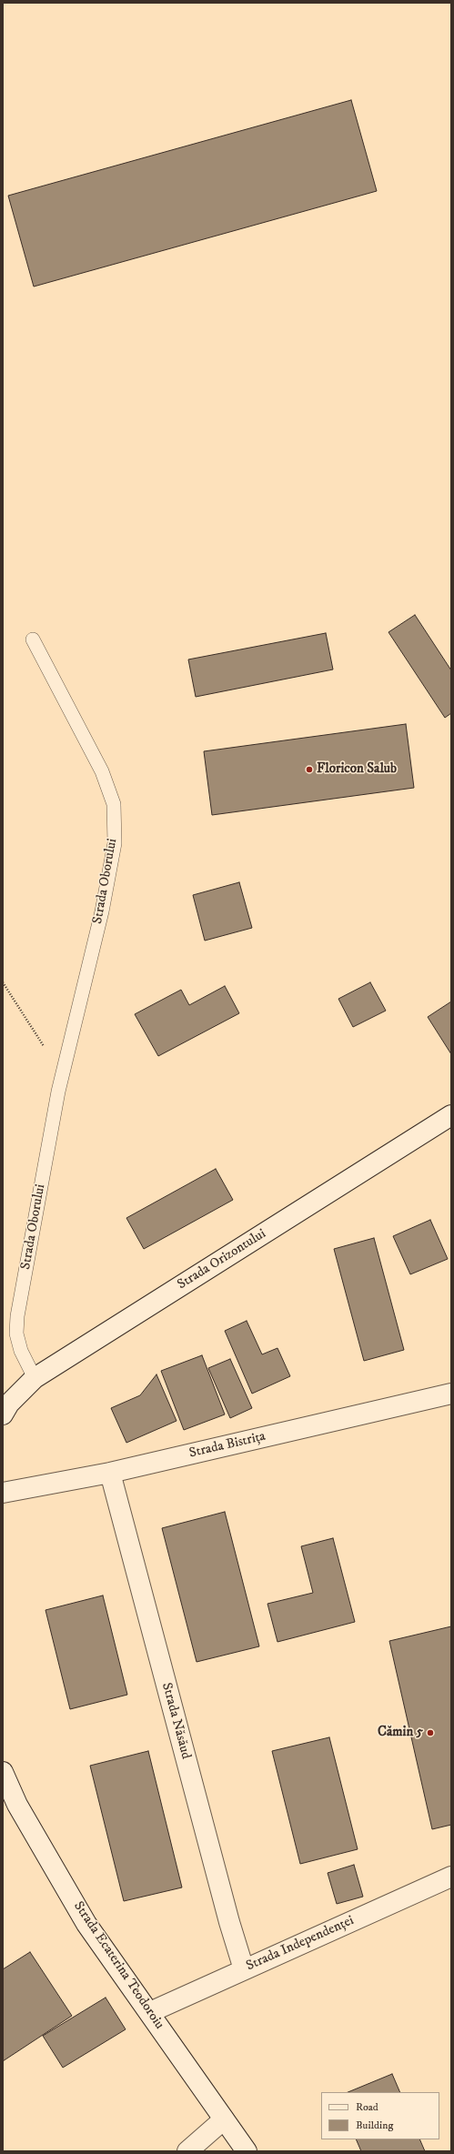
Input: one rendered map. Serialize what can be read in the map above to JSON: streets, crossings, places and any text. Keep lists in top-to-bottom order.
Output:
{
  "streets": {
    "street": [
      "Strada Orizontului",
      "Strada Bistrița",
      "Strada Năsăud",
      "Strada Independenței",
      "Strada Ecaterina Teodoroiu"
    ],
    "lane": ["Strada Oborului"]
  },
  "crossings": [
    ["Strada Oborului", "Strada Orizontului"],
    ["Strada Bistrița", "Strada Năsăud"],
    ["Strada Năsăud", "Strada Independenței"],
    ["Strada Independenței", "Strada Ecaterina Teodoroiu"]
  ],
  "places": ["Floricon Salub", "Cămin 5"],
  "legend": ["Road", "Building"]
}
